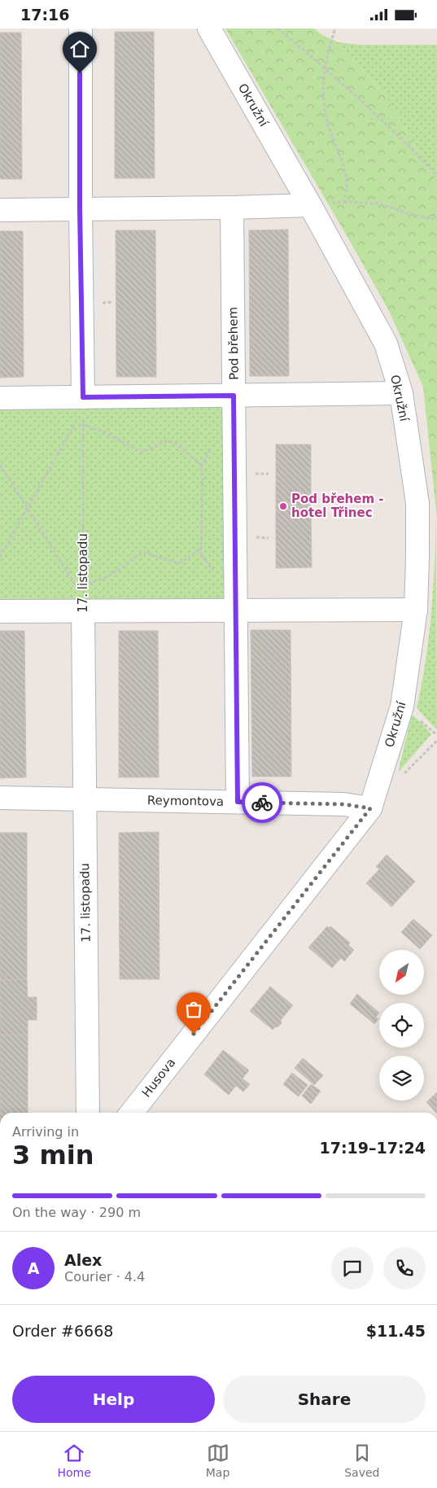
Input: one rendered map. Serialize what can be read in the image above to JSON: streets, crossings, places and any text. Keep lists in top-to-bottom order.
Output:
{
  "streets": {
    "street": [
      "Okružní",
      "Pod břehem",
      "17. listopadu",
      "Reymontova",
      "Husova"
    ]
  },
  "crossings": [
    ["Okružní", "Reymontova"],
    ["Okružní", "Husova"],
    ["Pod břehem", "Reymontova"],
    ["17. listopadu", "Reymontova"],
    ["Reymontova", "Husova"]
  ],
  "places": ["Pod břehem - hotel Třinec"],
  "north": "bottom left",
  "page": {
    "status": "17:16",
    "heading": ["3 min", "Arriving in", "17:19–17:24"],
    "panel": [
      "Alex",
      "Courier · 4.4",
      "Order #6668",
      "$11.45"
    ],
    "bar": "On the way · 290 m",
    "round": "A",
    "buttons": ["Help", "Share"],
    "tabs": ["Home", "Map", "Saved"]
  }
}
